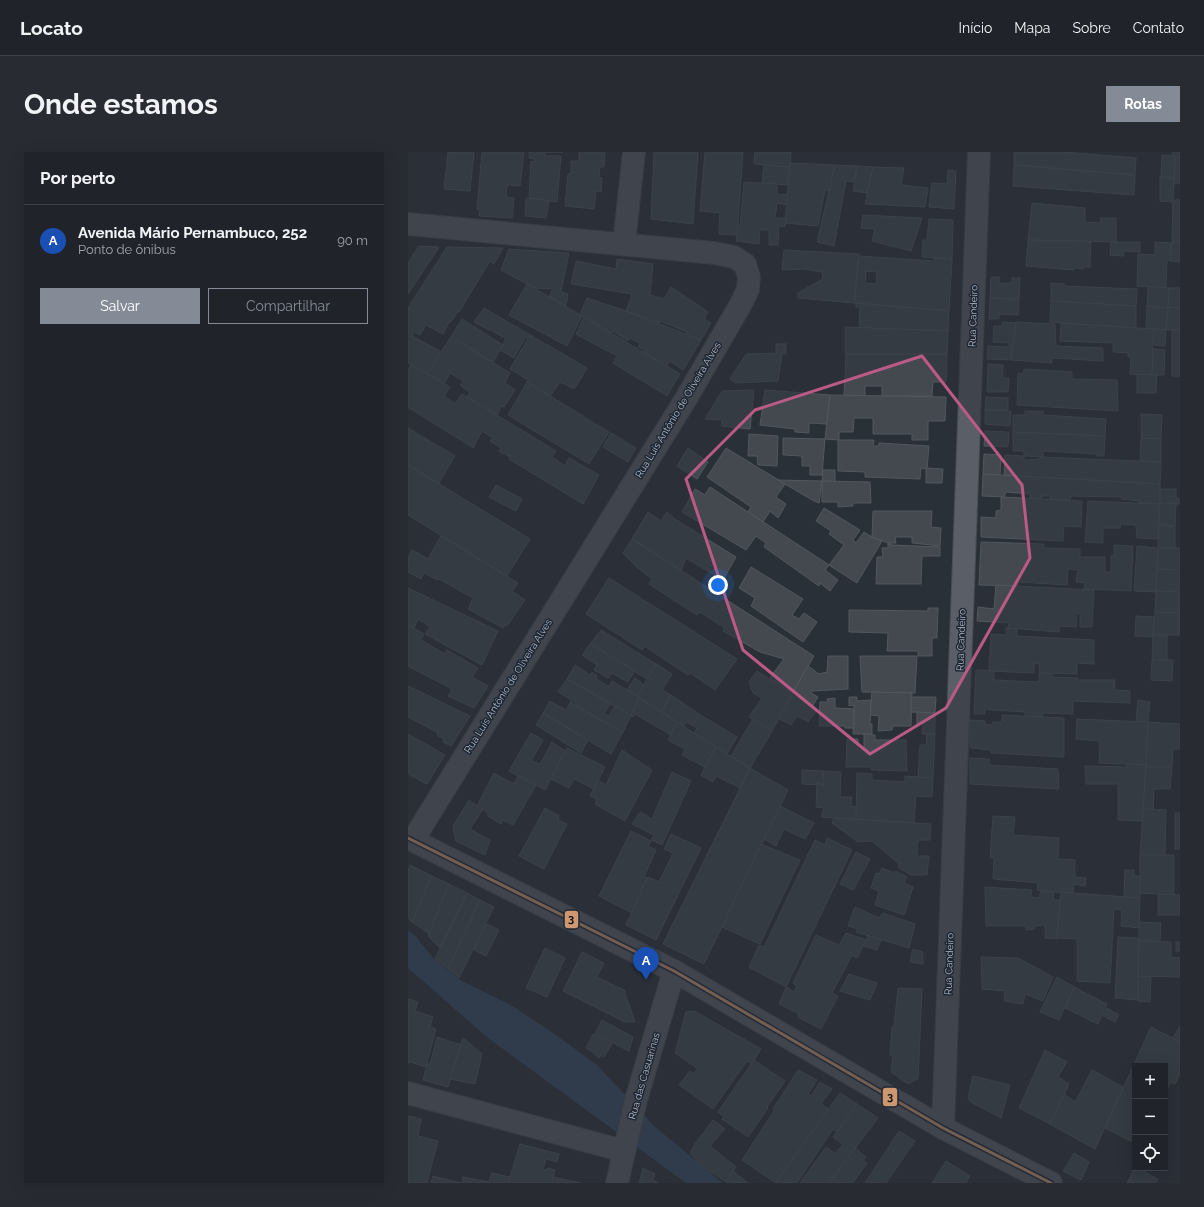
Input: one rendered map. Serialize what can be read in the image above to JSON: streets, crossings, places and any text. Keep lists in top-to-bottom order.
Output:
{
  "streets": {
    "street": ["Rua Candeiro", "Rua Luís Antônio de Oliveira Alves", "Rua das Casuarinas"]
  },
  "lines": ["transit line 3"],
  "page": {
    "header": "Locato",
    "nav": [
      "Início",
      "Mapa",
      "Sobre",
      "Contato"
    ],
    "buttons": [
      "Rotas",
      ["Salvar", "Compartilhar"]
    ],
    "title": "Onde estamos",
    "heading": "Por perto",
    "list": [
      {
        "mark": "A",
        "name": "Avenida Mário Pernambuco, 252",
        "note": "Ponto de ônibus",
        "value": "90 m"
      }
    ],
    "pins": "A",
    "map_buttons": ["+", "−"]
  }
}
